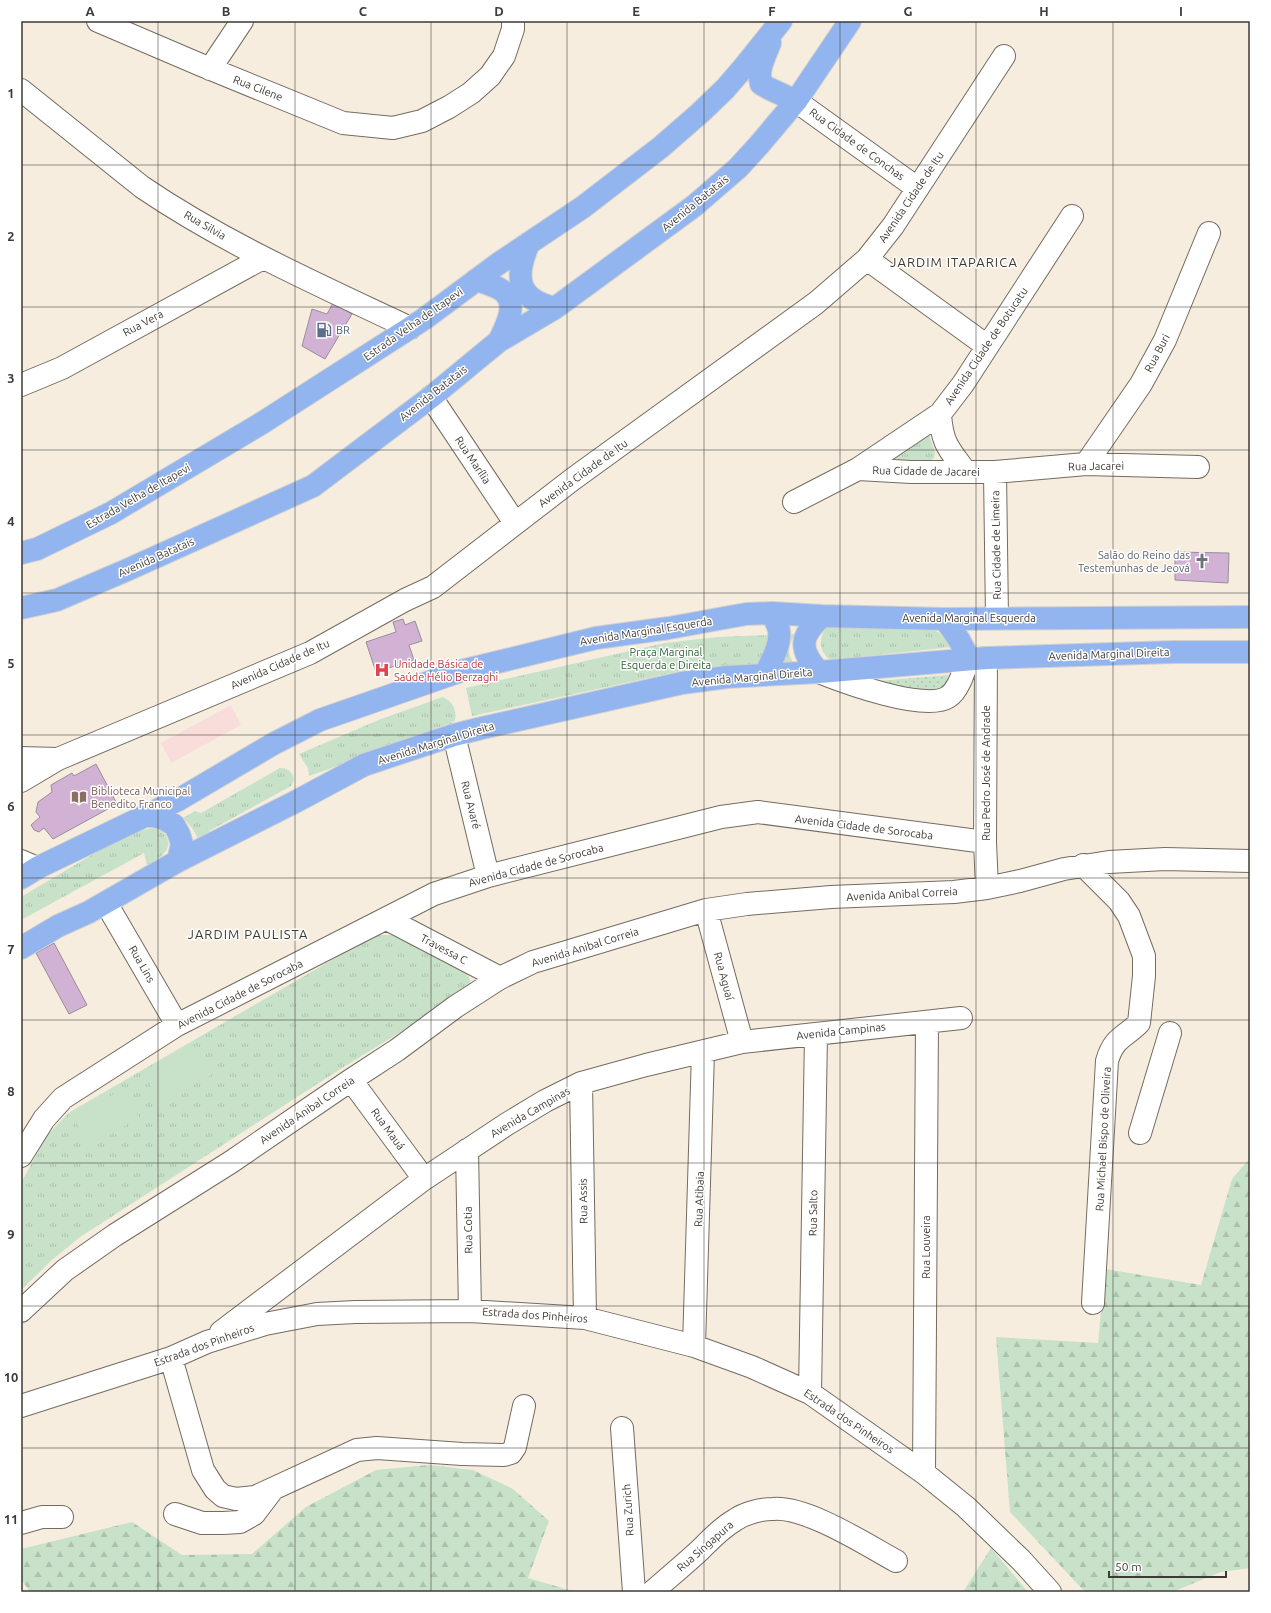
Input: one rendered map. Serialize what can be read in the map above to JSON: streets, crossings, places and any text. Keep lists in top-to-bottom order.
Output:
{
  "streets": {
    "main road": [
      "Avenida Batatais",
      "Estrada Velha de Itapevi",
      "Avenida Marginal Esquerda",
      "Avenida Marginal Direita"
    ],
    "street": [
      "Rua Cilene",
      "Rua Cidade de Conchas",
      "Avenida Cidade de Itu",
      "Rua Silvia",
      "Rua Vera",
      "Avenida Cidade de Botucatu",
      "Rua Buri",
      "Rua Marília",
      "Rua Jacarei",
      "Rua Cidade de Jacarei",
      "Rua Cidade de Limeira",
      "Rua Pedro José de Andrade",
      "Rua Avaré",
      "Avenida Cidade de Sorocaba",
      "Avenida Anibal Correia",
      "Travessa C",
      "Rua Lins",
      "Rua Aguaí",
      "Avenida Campinas",
      "Rua Mauá",
      "Rua Michael Bispo de Oliveira",
      "Rua Atibaia",
      "Rua Assis",
      "Rua Salto",
      "Rua Cotia",
      "Rua Louveira",
      "Estrada dos Pinheiros",
      "Rua Zurich",
      "Rua Singapura"
    ]
  },
  "crossings": [
    ["Rua Cidade de Conchas", "Avenida Cidade de Itu"],
    ["Rua Cidade de Conchas", "Avenida Batatais"],
    ["Avenida Cidade de Itu", "Rua Marília"],
    ["Avenida Batatais", "Rua Marília"],
    ["Rua Silvia", "Rua Vera"],
    ["Rua Silvia", "Estrada Velha de Itapevi"],
    ["Avenida Cidade de Botucatu", "Rua Cidade de Jacarei"],
    ["Rua Buri", "Rua Jacarei"],
    ["Rua Jacarei", "Rua Cidade de Jacarei"],
    ["Rua Jacarei", "Rua Cidade de Limeira"],
    ["Rua Cidade de Jacarei", "Rua Cidade de Limeira"],
    ["Rua Cidade de Limeira", "Avenida Marginal Esquerda"],
    ["Avenida Marginal Direita", "Rua Pedro José de Andrade"],
    ["Avenida Marginal Direita", "Rua Avaré"],
    ["Avenida Marginal Direita", "Rua Lins"],
    ["Rua Pedro José de Andrade", "Avenida Cidade de Sorocaba"],
    ["Rua Pedro José de Andrade", "Avenida Anibal Correia"],
    ["Rua Avaré", "Avenida Cidade de Sorocaba"],
    ["Avenida Cidade de Sorocaba", "Travessa C"],
    ["Avenida Cidade de Sorocaba", "Rua Lins"],
    ["Avenida Anibal Correia", "Travessa C"],
    ["Avenida Anibal Correia", "Rua Aguaí"],
    ["Avenida Anibal Correia", "Rua Mauá"],
    ["Avenida Anibal Correia", "Rua Michael Bispo de Oliveira"],
    ["Rua Aguaí", "Avenida Campinas"],
    ["Avenida Campinas", "Rua Mauá"],
    ["Avenida Campinas", "Rua Atibaia"],
    ["Avenida Campinas", "Rua Assis"],
    ["Avenida Campinas", "Rua Salto"],
    ["Avenida Campinas", "Rua Cotia"],
    ["Avenida Campinas", "Rua Louveira"],
    ["Avenida Campinas", "Estrada dos Pinheiros"],
    ["Rua Atibaia", "Estrada dos Pinheiros"],
    ["Rua Assis", "Estrada dos Pinheiros"],
    ["Rua Salto", "Estrada dos Pinheiros"],
    ["Rua Cotia", "Estrada dos Pinheiros"],
    ["Rua Louveira", "Estrada dos Pinheiros"]
  ],
  "districts": ["JARDIM ITAPARICA", "JARDIM PAULISTA"],
  "parks": ["Praça Marginal Esquerda e Direita"],
  "places": {
    "fuel station": ["BR"],
    "church": ["Salão do Reino das Testemunhas de Jeová"],
    "hospital": ["Unidade Básica de Saúde Hélio Berzaghi"],
    "library": ["Biblioteca Municipal Benedito Franco"]
  },
  "scale_bar": "50 m",
  "grid": {
    "columns": [
      "A",
      "B",
      "C",
      "D",
      "E",
      "F",
      "G",
      "H",
      "I"
    ],
    "rows": [
      "1",
      "2",
      "3",
      "4",
      "5",
      "6",
      "7",
      "8",
      "9",
      "10",
      "11"
    ]
  }
}
